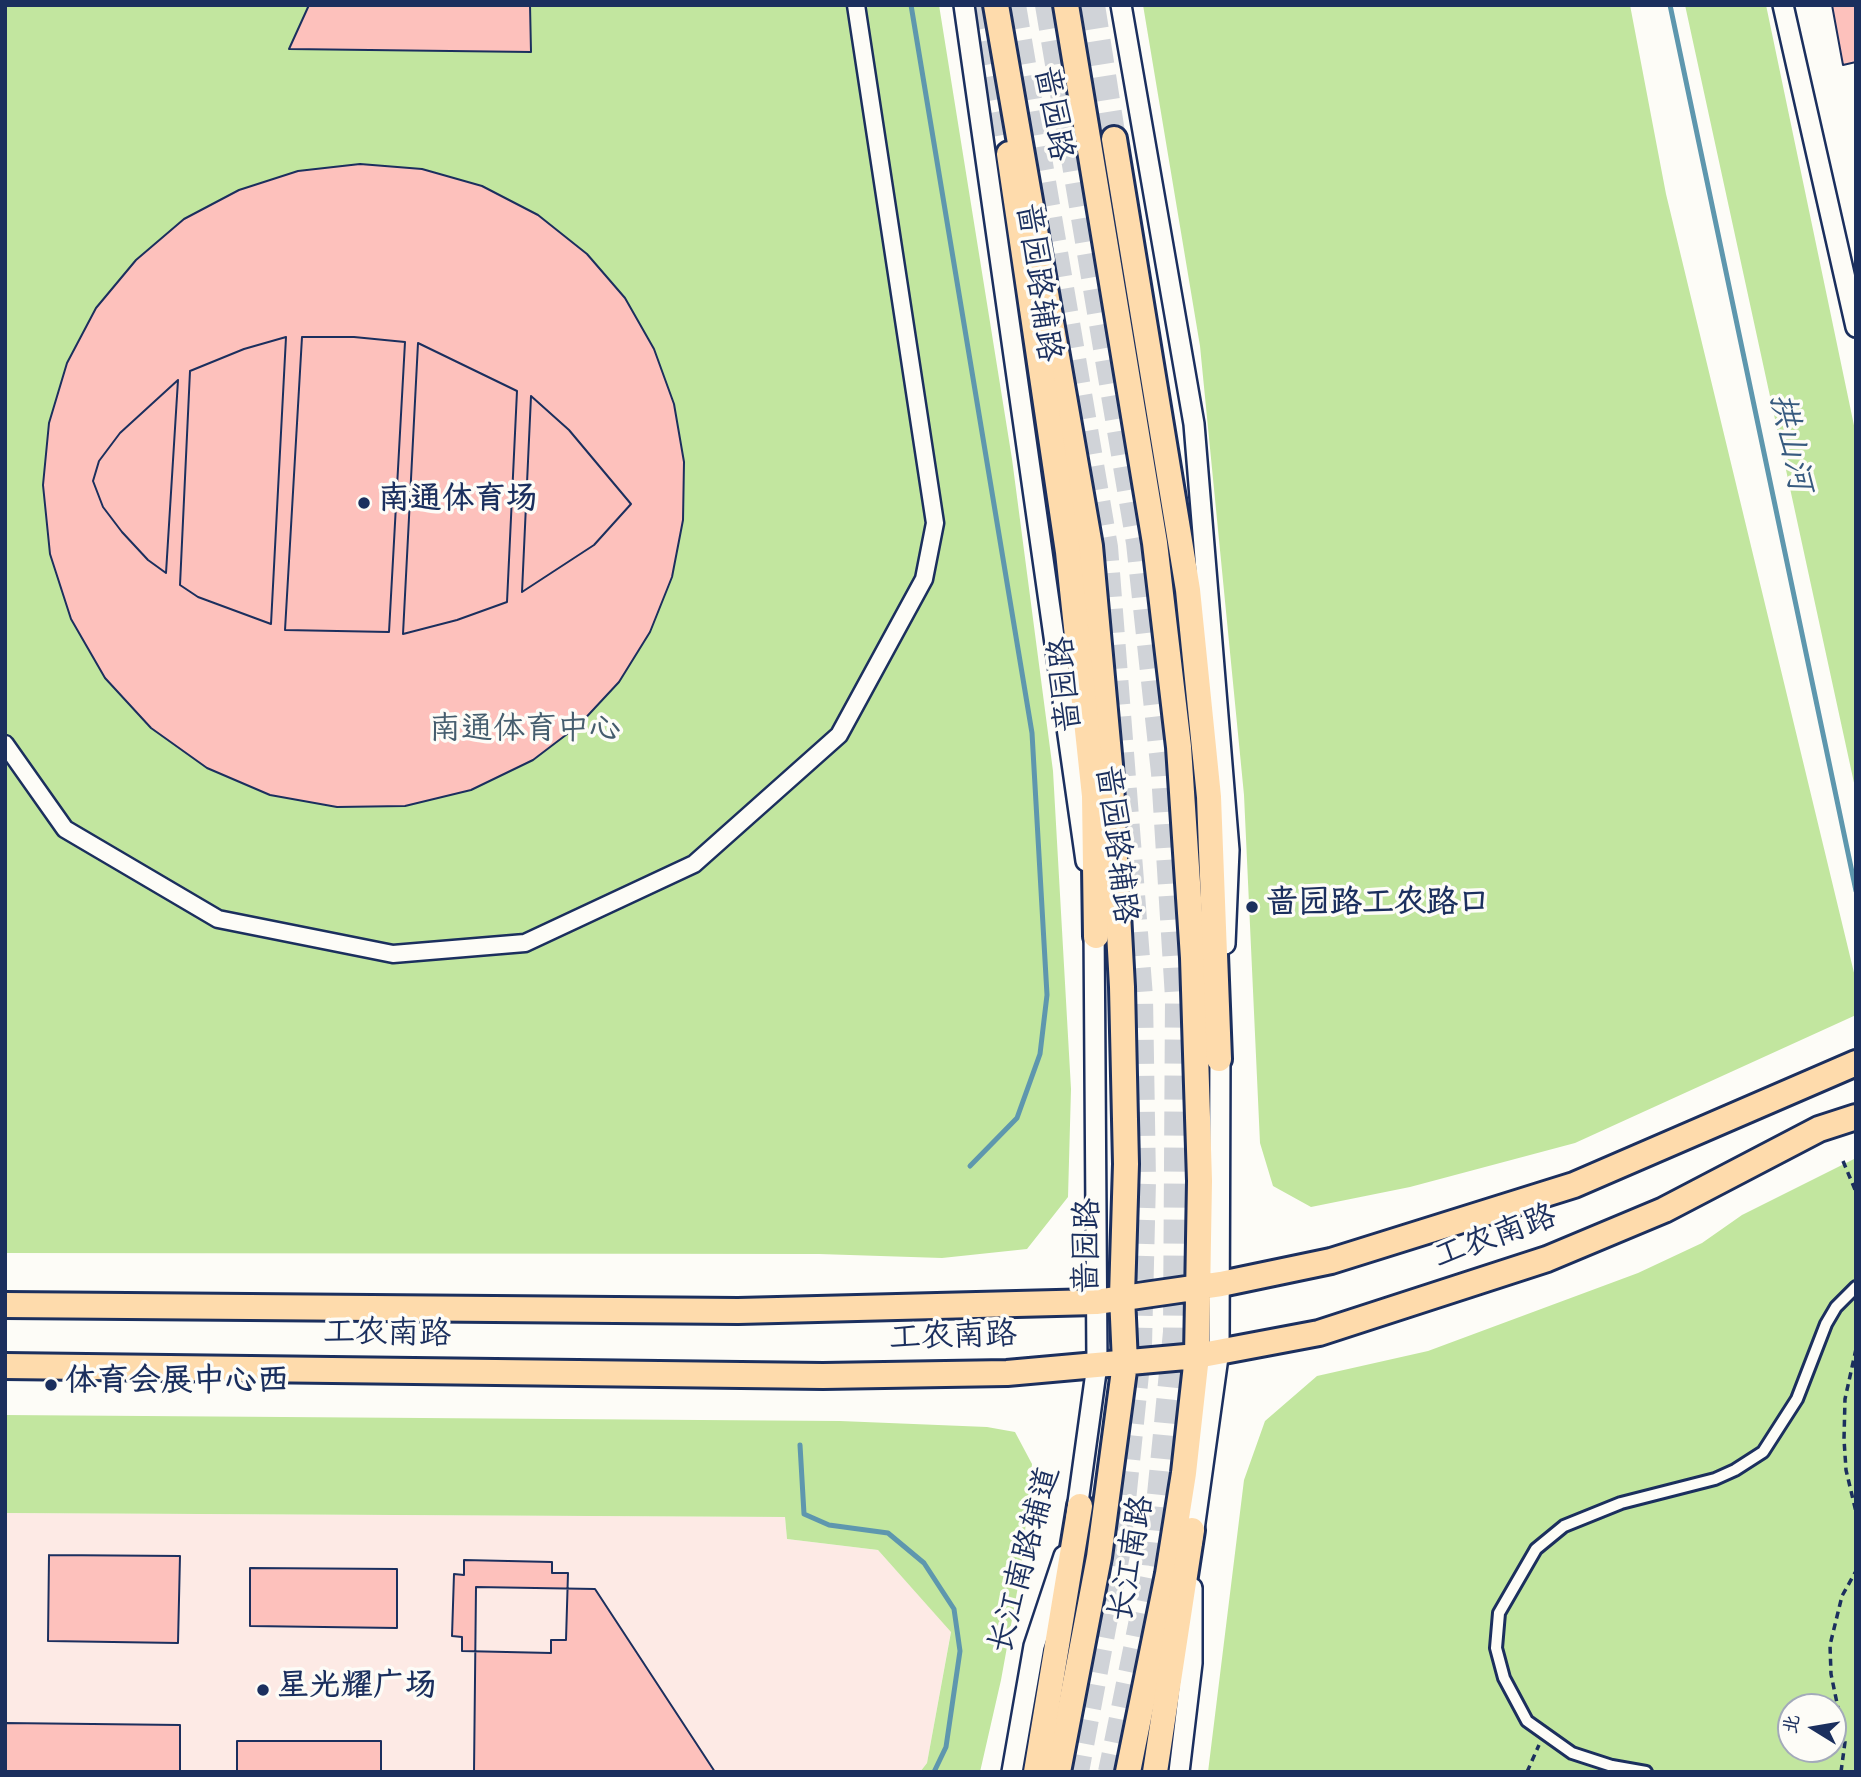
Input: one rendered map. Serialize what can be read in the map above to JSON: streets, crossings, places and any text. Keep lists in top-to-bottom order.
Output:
{
  "streets": {
    "main road": ["啬园路", "工农南路", "长江南路"],
    "street": ["啬园路辅路", "长江南路辅道"]
  },
  "crossings": [
    ["啬园路", "工农南路"],
    ["啬园路", "长江南路"],
    ["啬园路辅路", "工农南路"],
    ["啬园路辅路", "长江南路辅道"],
    ["工农南路", "长江南路"],
    ["工农南路", "长江南路辅道"]
  ],
  "water": ["拱山河"],
  "parks": ["南通体育中心"],
  "places": [
    "南通体育场",
    "啬园路工农路口",
    "体育会展中心西",
    "星光耀广场"
  ],
  "north": "left"
}
